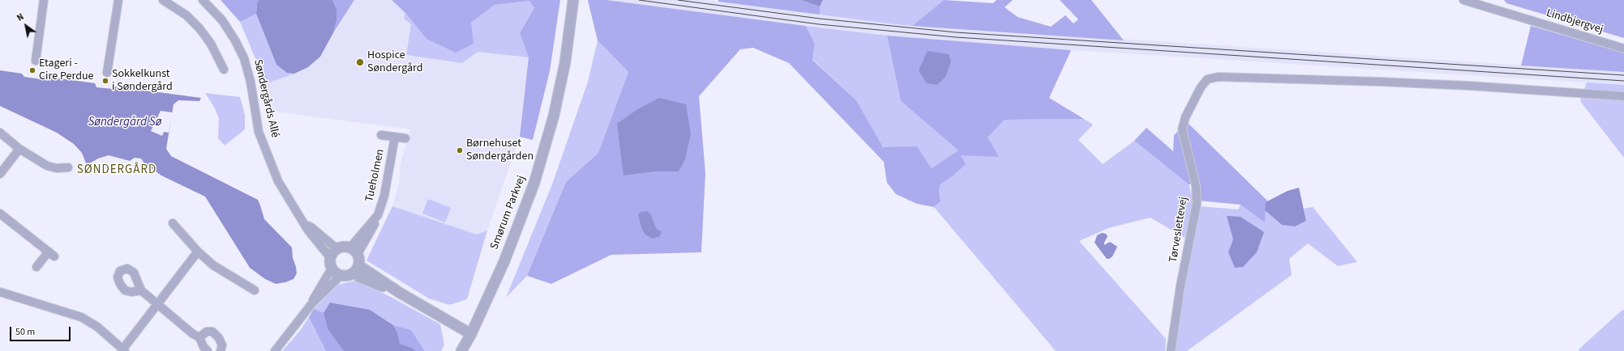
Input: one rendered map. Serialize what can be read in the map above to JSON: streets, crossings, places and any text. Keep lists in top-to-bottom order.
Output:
{
  "streets": {
    "street": [
      "Lindbjergvej",
      "Søndergårds Allé",
      "Tueholmen",
      "Smørum Parkvej",
      "Tørveslettevej"
    ]
  },
  "crossings": [
    ["Søndergårds Allé", "Tueholmen"]
  ],
  "districts": ["SØNDERGÅRD"],
  "water": ["Søndergård Sø"],
  "places": [
    "Hospice Søndergård",
    "Etageri - Cire Perdue",
    "Sokkelkunst i Søndergård",
    "Børnehuset Søndergården"
  ],
  "scale_bar": "50 m",
  "north": "top left"
}
